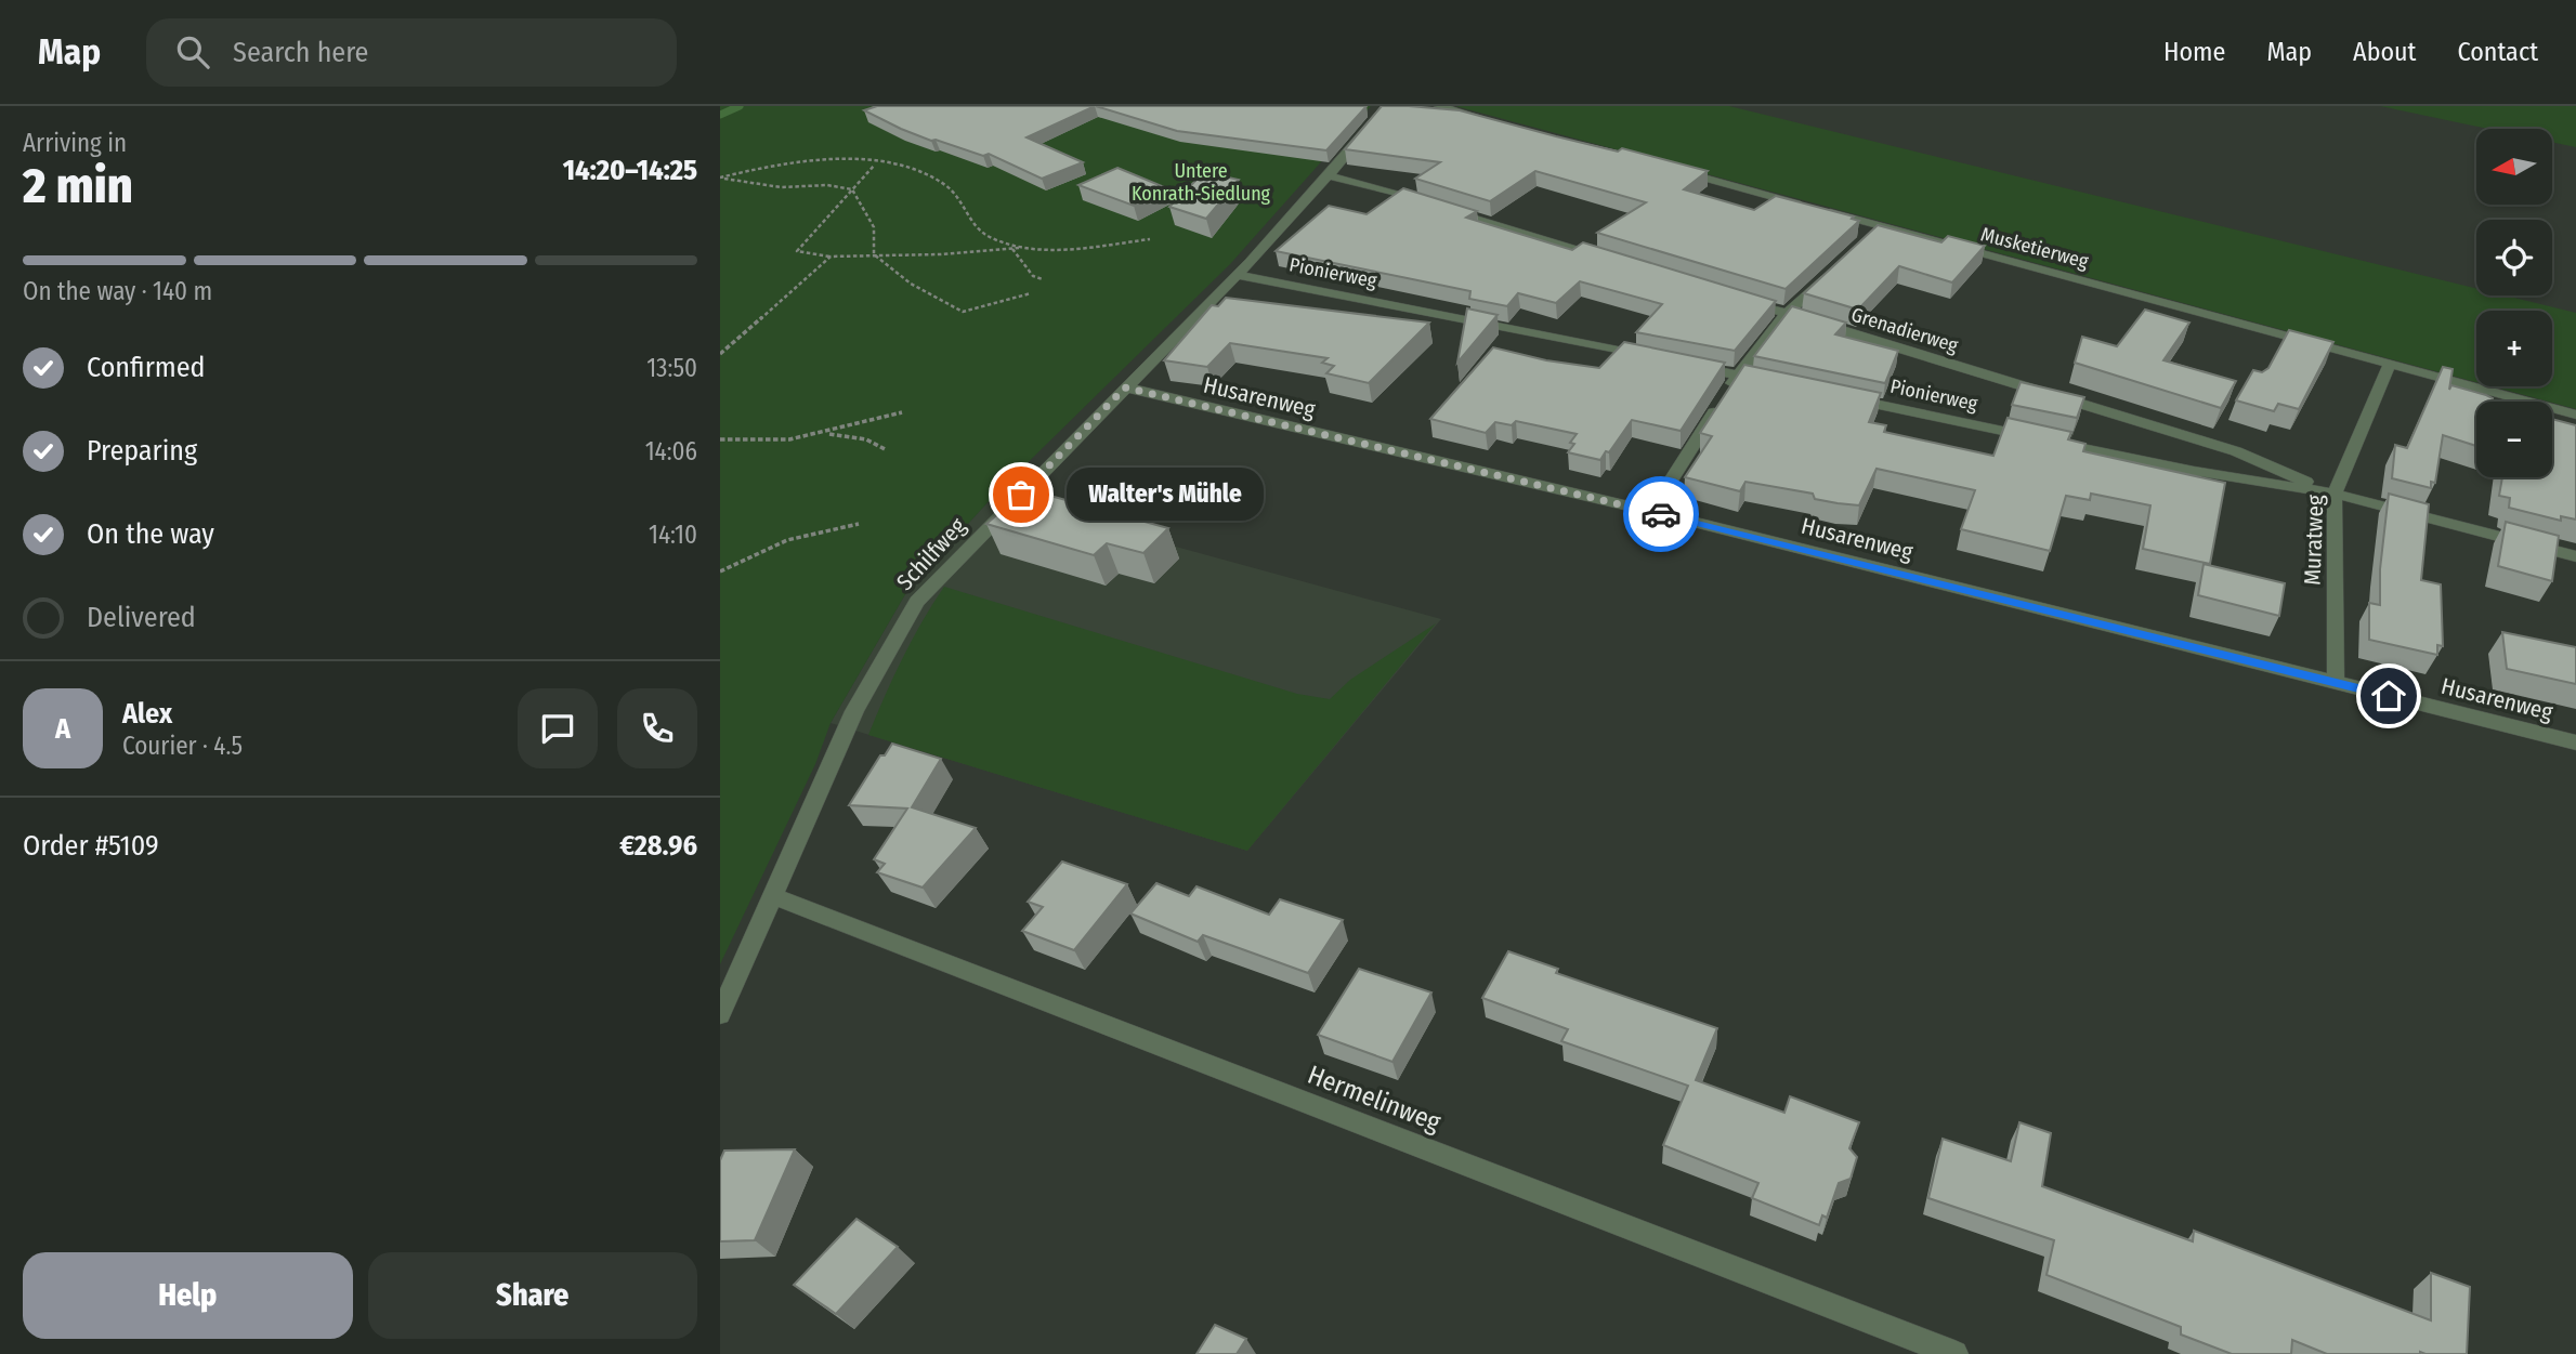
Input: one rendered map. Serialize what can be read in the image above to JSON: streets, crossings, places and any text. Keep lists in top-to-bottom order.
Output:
{
  "streets": {
    "street": [
      "Musketierweg",
      "Pionierweg",
      "Grenadierweg",
      "Husarenweg",
      "Muratweg",
      "Schilfweg",
      "Hermelinweg"
    ]
  },
  "crossings": [
    ["Musketierweg", "Muratweg"],
    ["Pionierweg", "Grenadierweg"],
    ["Pionierweg", "Muratweg"],
    ["Pionierweg", "Schilfweg"],
    ["Grenadierweg", "Muratweg"],
    ["Husarenweg", "Muratweg"],
    ["Husarenweg", "Schilfweg"],
    ["Schilfweg", "Hermelinweg"]
  ],
  "parks": ["Untere Konrath-Siedlung"],
  "places": ["Walter's Mühle"],
  "north": "left",
  "page": {
    "header": "Map",
    "search": "Search here",
    "nav": [
      "Home",
      "Map",
      "About",
      "Contact"
    ],
    "heading": ["2 min", "Arriving in", "14:20–14:25"],
    "panel": [
      "Alex",
      "Courier · 4.5",
      "Order #5109",
      "€28.96"
    ],
    "map_buttons": ["+", "−"],
    "bar": "On the way · 140 m",
    "list": [
      ["Confirmed", "13:50"],
      ["Preparing", "14:06"],
      ["On the way", "14:10"],
      "Delivered"
    ],
    "bubble": "Walter's Mühle",
    "round": "A",
    "buttons": ["Help", "Share"]
  }
}
